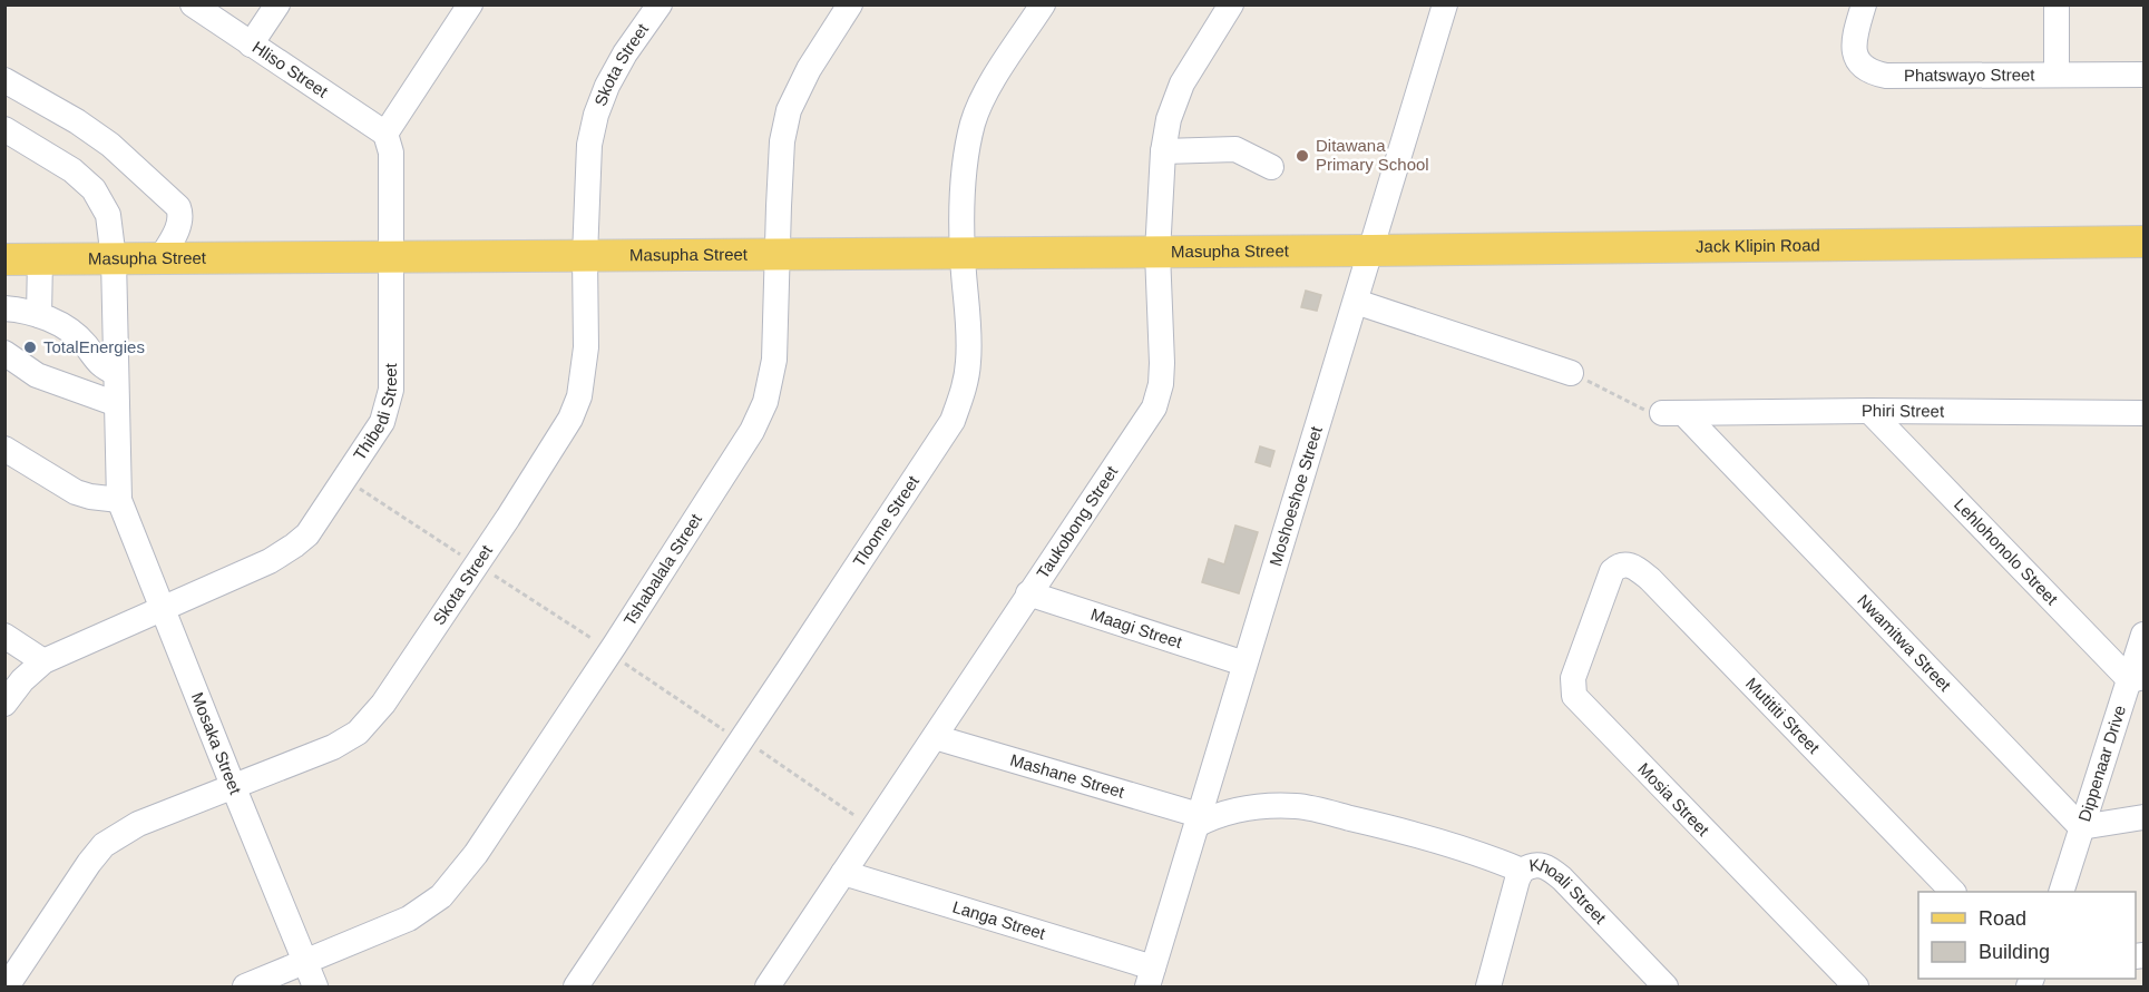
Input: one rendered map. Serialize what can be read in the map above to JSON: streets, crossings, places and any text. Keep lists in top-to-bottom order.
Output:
{
  "streets": {
    "main road": ["Jack Klipin Road", "Masupha Street"],
    "street": [
      "Skota Street",
      "Hliso Street",
      "Phatswayo Street",
      "Thibedi Street",
      "Phiri Street",
      "Moshoeshoe Street",
      "Tloome Street",
      "Taukobong Street",
      "Lehlohonolo Street",
      "Tshabalala Street",
      "Maagi Street",
      "Nwamitwa Street",
      "Mutititi Street",
      "Mosaka Street",
      "Dippenaar Drive",
      "Mashane Street",
      "Mosia Street",
      "Khoali Street",
      "Langa Street"
    ]
  },
  "crossings": [
    ["Skota Street", "Masupha Street"],
    ["Skota Street", "Mosaka Street"],
    ["Hliso Street", "Thibedi Street"],
    ["Jack Klipin Road", "Masupha Street"],
    ["Jack Klipin Road", "Moshoeshoe Street"],
    ["Masupha Street", "Thibedi Street"],
    ["Masupha Street", "Moshoeshoe Street"],
    ["Masupha Street", "Tloome Street"],
    ["Masupha Street", "Taukobong Street"],
    ["Masupha Street", "Tshabalala Street"],
    ["Masupha Street", "Mosaka Street"],
    ["Thibedi Street", "Mosaka Street"],
    ["Phiri Street", "Lehlohonolo Street"],
    ["Phiri Street", "Nwamitwa Street"],
    ["Moshoeshoe Street", "Maagi Street"],
    ["Moshoeshoe Street", "Mashane Street"],
    ["Moshoeshoe Street", "Langa Street"],
    ["Taukobong Street", "Maagi Street"],
    ["Taukobong Street", "Mashane Street"],
    ["Taukobong Street", "Langa Street"],
    ["Lehlohonolo Street", "Dippenaar Drive"],
    ["Tshabalala Street", "Mosaka Street"],
    ["Nwamitwa Street", "Dippenaar Drive"],
    ["Mutititi Street", "Mosia Street"]
  ],
  "places": ["Ditawana Primary School", "TotalEnergies"],
  "legend": ["Road", "Building"]
}
